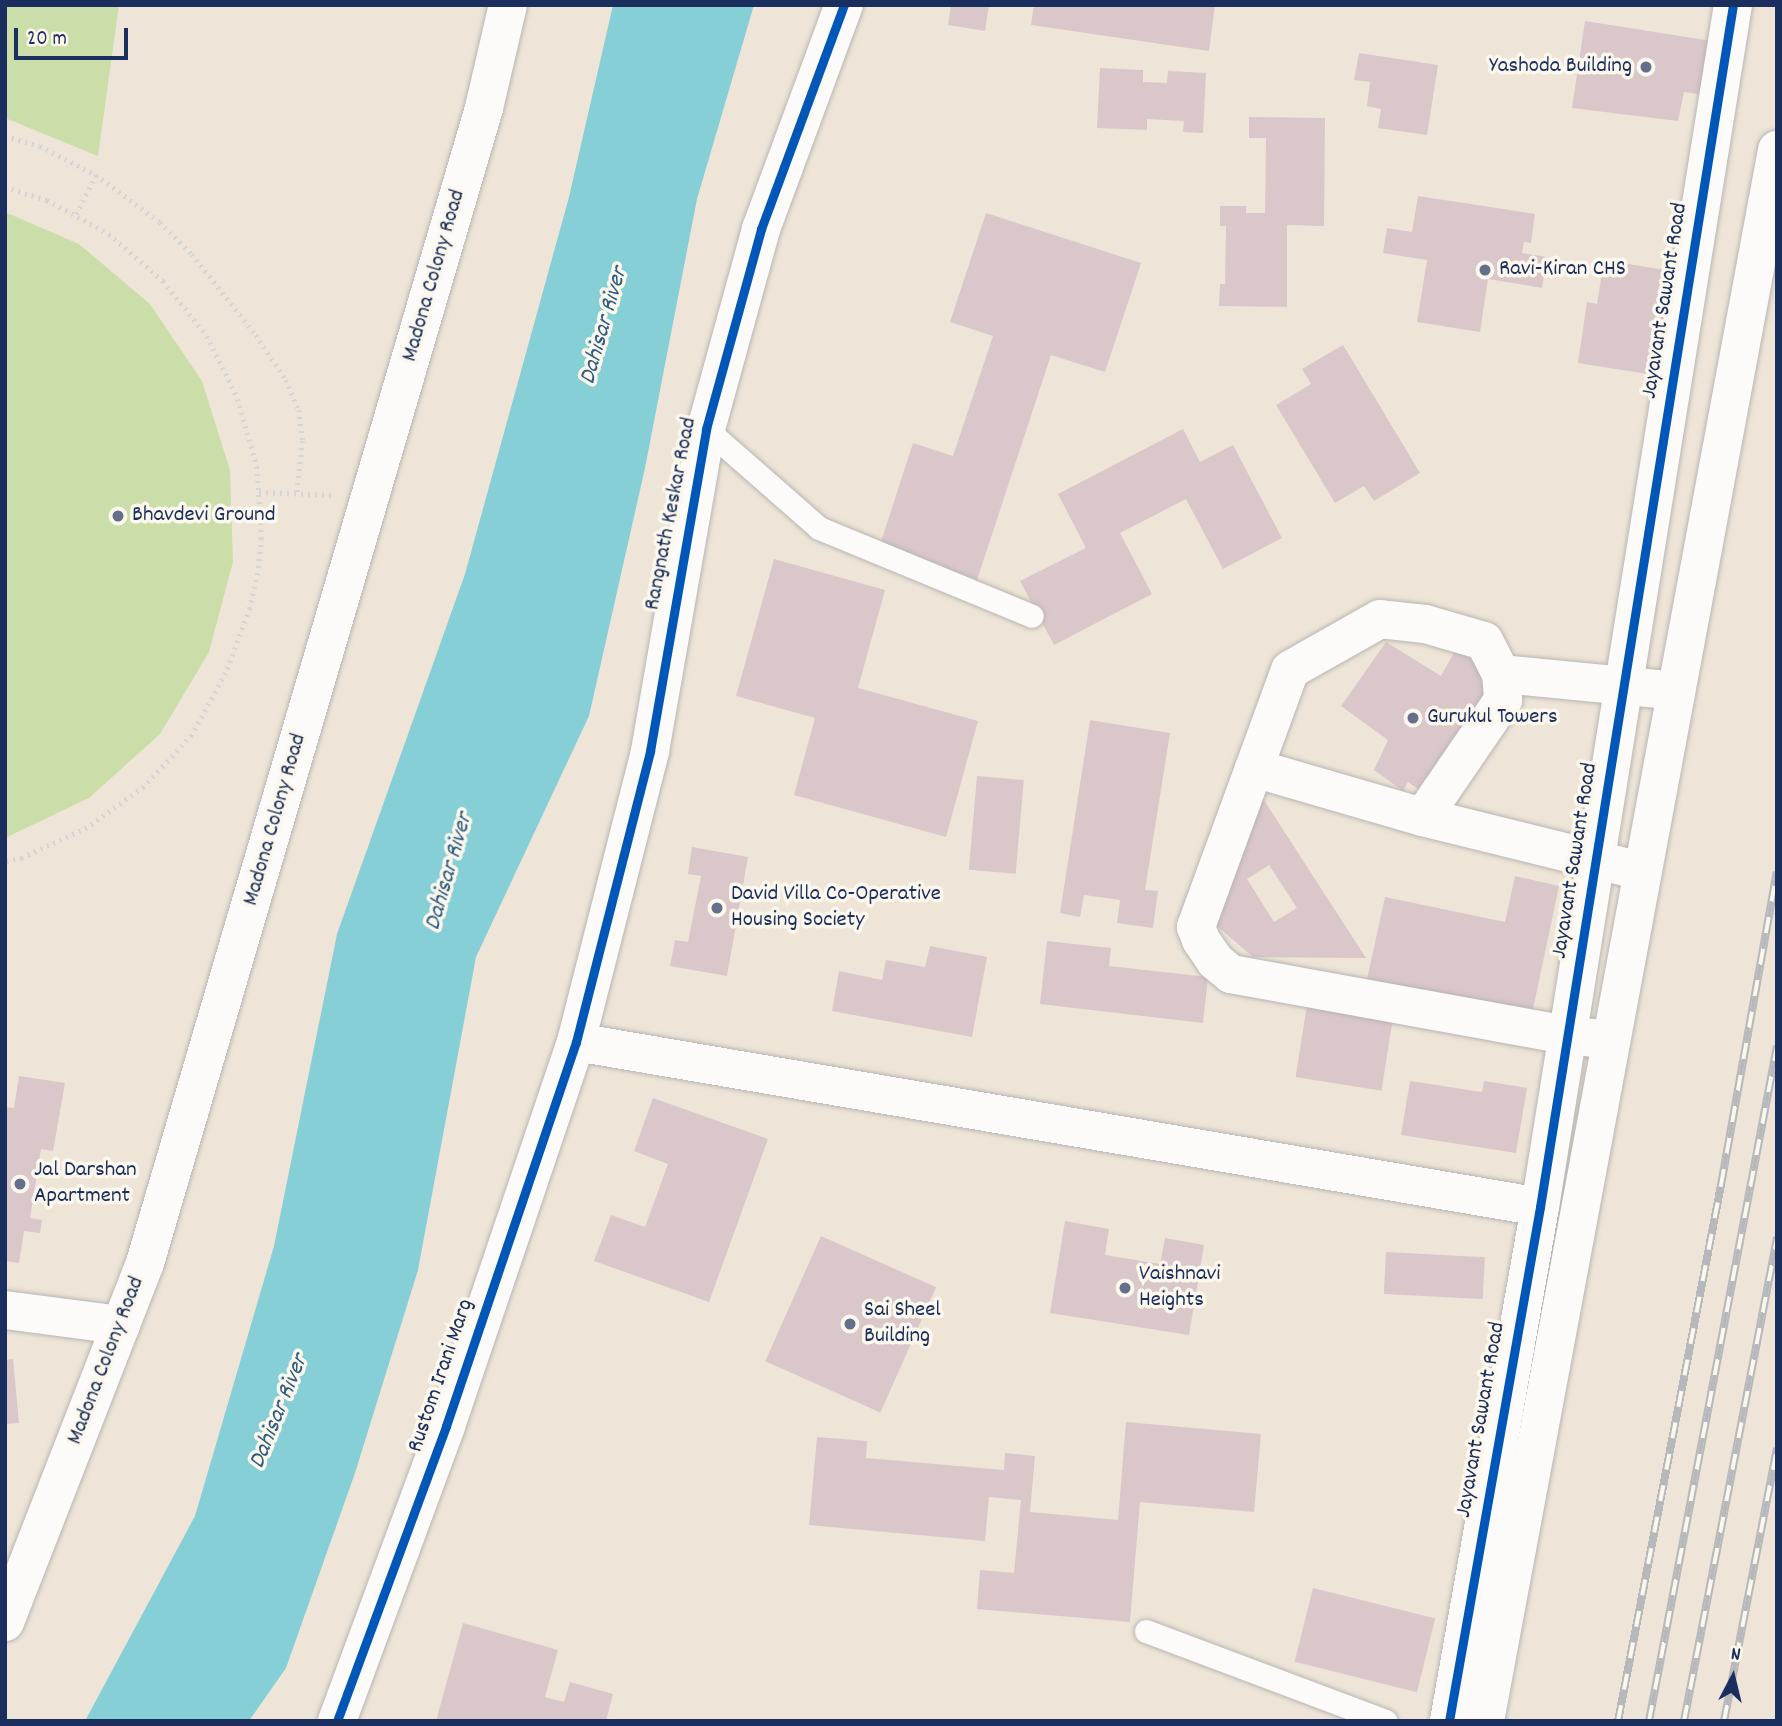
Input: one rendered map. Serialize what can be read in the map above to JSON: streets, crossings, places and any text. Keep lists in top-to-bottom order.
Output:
{
  "streets": {
    "street": [
      "Madona Colony Road",
      "Jayavant Sawant Road",
      "Rangnath Keskar Road",
      "Rustom Irani Marg"
    ]
  },
  "crossings": [
    ["Rangnath Keskar Road", "Rustom Irani Marg"]
  ],
  "water": ["Dahisar River"],
  "places": [
    "Yashoda Building",
    "Ravi-Kiran CHS",
    "Bhavdevi Ground",
    "Gurukul Towers",
    "David Villa Co-Operative Housing Society",
    "Jal Darshan Apartment",
    "Vaishnavi Heights",
    "Sai Sheel Building"
  ],
  "scale_bar": "20 m",
  "north": "top"
}
